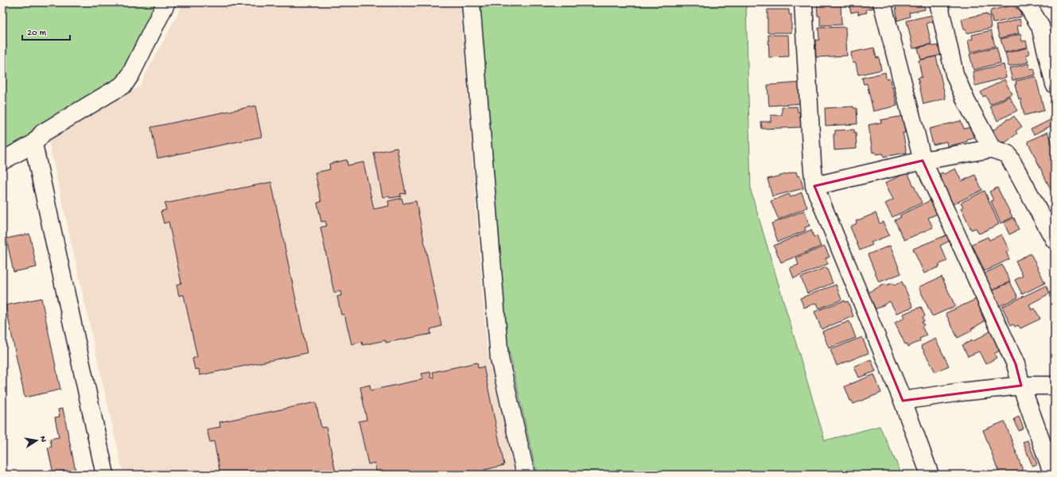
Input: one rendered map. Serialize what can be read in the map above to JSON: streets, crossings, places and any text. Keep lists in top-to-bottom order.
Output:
{
  "scale_bar": "20 m",
  "north": "right"
}
